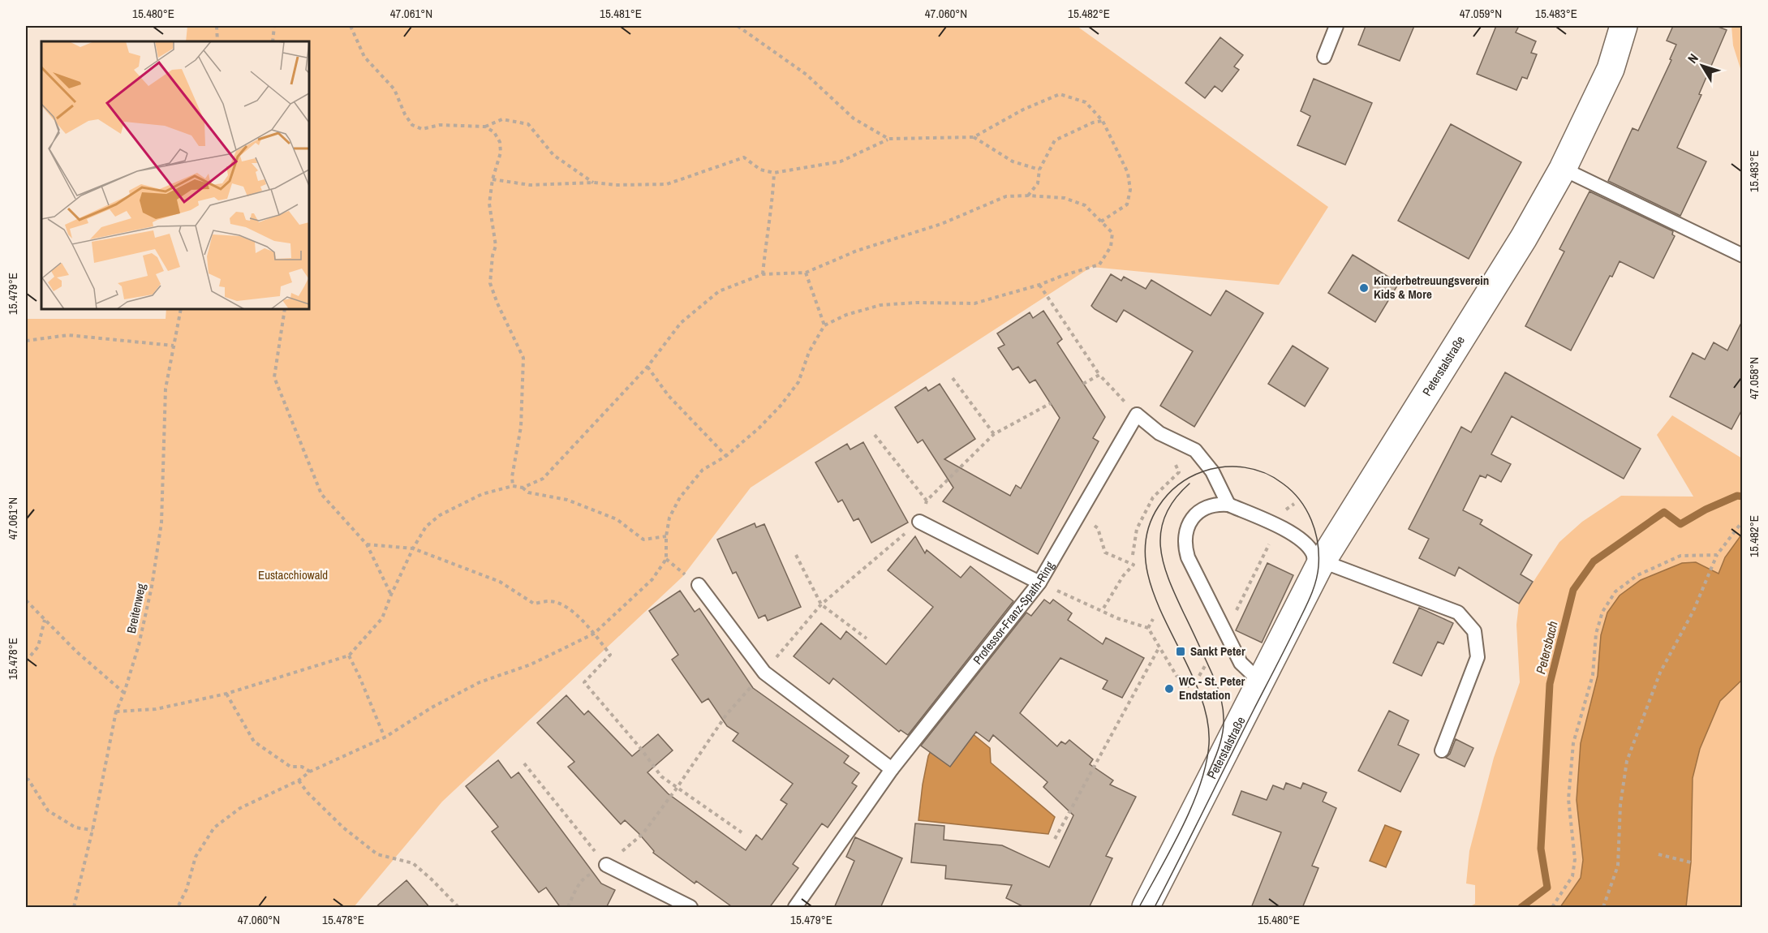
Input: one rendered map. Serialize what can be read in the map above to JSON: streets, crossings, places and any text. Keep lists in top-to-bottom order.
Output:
{
  "streets": {
    "street": ["Peterstalstraße"],
    "lane": ["Professor-Franz-Spath-Ring"],
    "path": ["Breitenweg"]
  },
  "water": ["Petersbach"],
  "parks": ["Eustacchiowald"],
  "places": {
    "other": ["Kinderbetreuungsverein Kids & More", "WC - St. Peter Endstation"],
    "transit": ["Sankt Peter"]
  },
  "north": "top left",
  "coordinates": [
    "15.480°E",
    "47.061°N",
    "15.481°E",
    "47.060°N",
    "15.482°E",
    "47.059°N",
    "15.483°E",
    "15.479°E",
    "47.058°N",
    "15.478°E"
  ]
}
